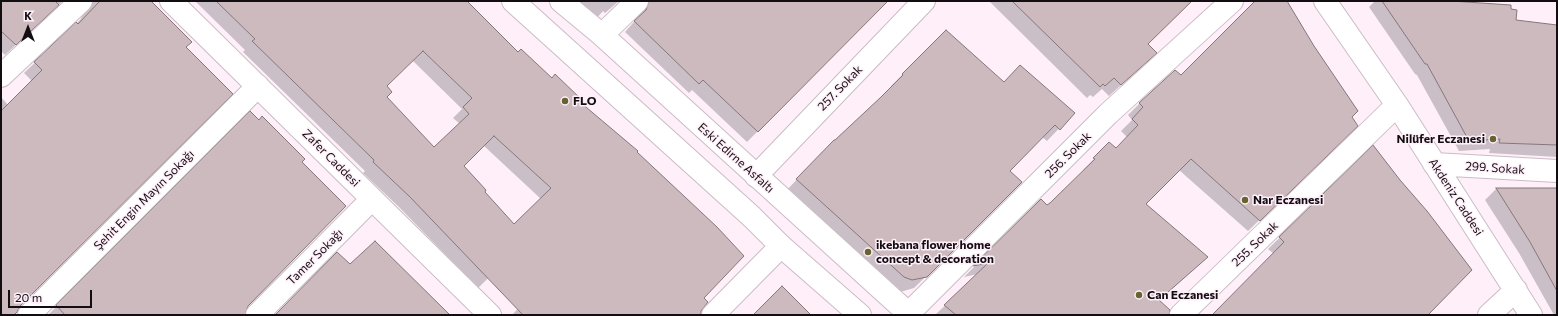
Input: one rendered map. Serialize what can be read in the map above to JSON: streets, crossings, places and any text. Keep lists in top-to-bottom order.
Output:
{
  "streets": {
    "street": [
      "257. Sokak",
      "256. Sokak",
      "Zafer Caddesi",
      "Eski Edirne Asfaltı",
      "299. Sokak",
      "Akdeniz Caddesi",
      "Şehit Engin Mayın Sokağı",
      "255. Sokak",
      "Tamer Sokağı"
    ]
  },
  "crossings": [
    ["257. Sokak", "Eski Edirne Asfaltı"],
    ["256. Sokak", "Eski Edirne Asfaltı"],
    ["Zafer Caddesi", "Şehit Engin Mayın Sokağı"],
    ["Zafer Caddesi", "Tamer Sokağı"],
    ["299. Sokak", "Akdeniz Caddesi"],
    ["Akdeniz Caddesi", "255. Sokak"]
  ],
  "places": [
    "FLO",
    "Nilüfer Eczanesi",
    "Nar Eczanesi",
    "ikebana flower home concept & decoration",
    "Can Eczanesi"
  ],
  "scale_bar": "20 m",
  "north": "top"
}
